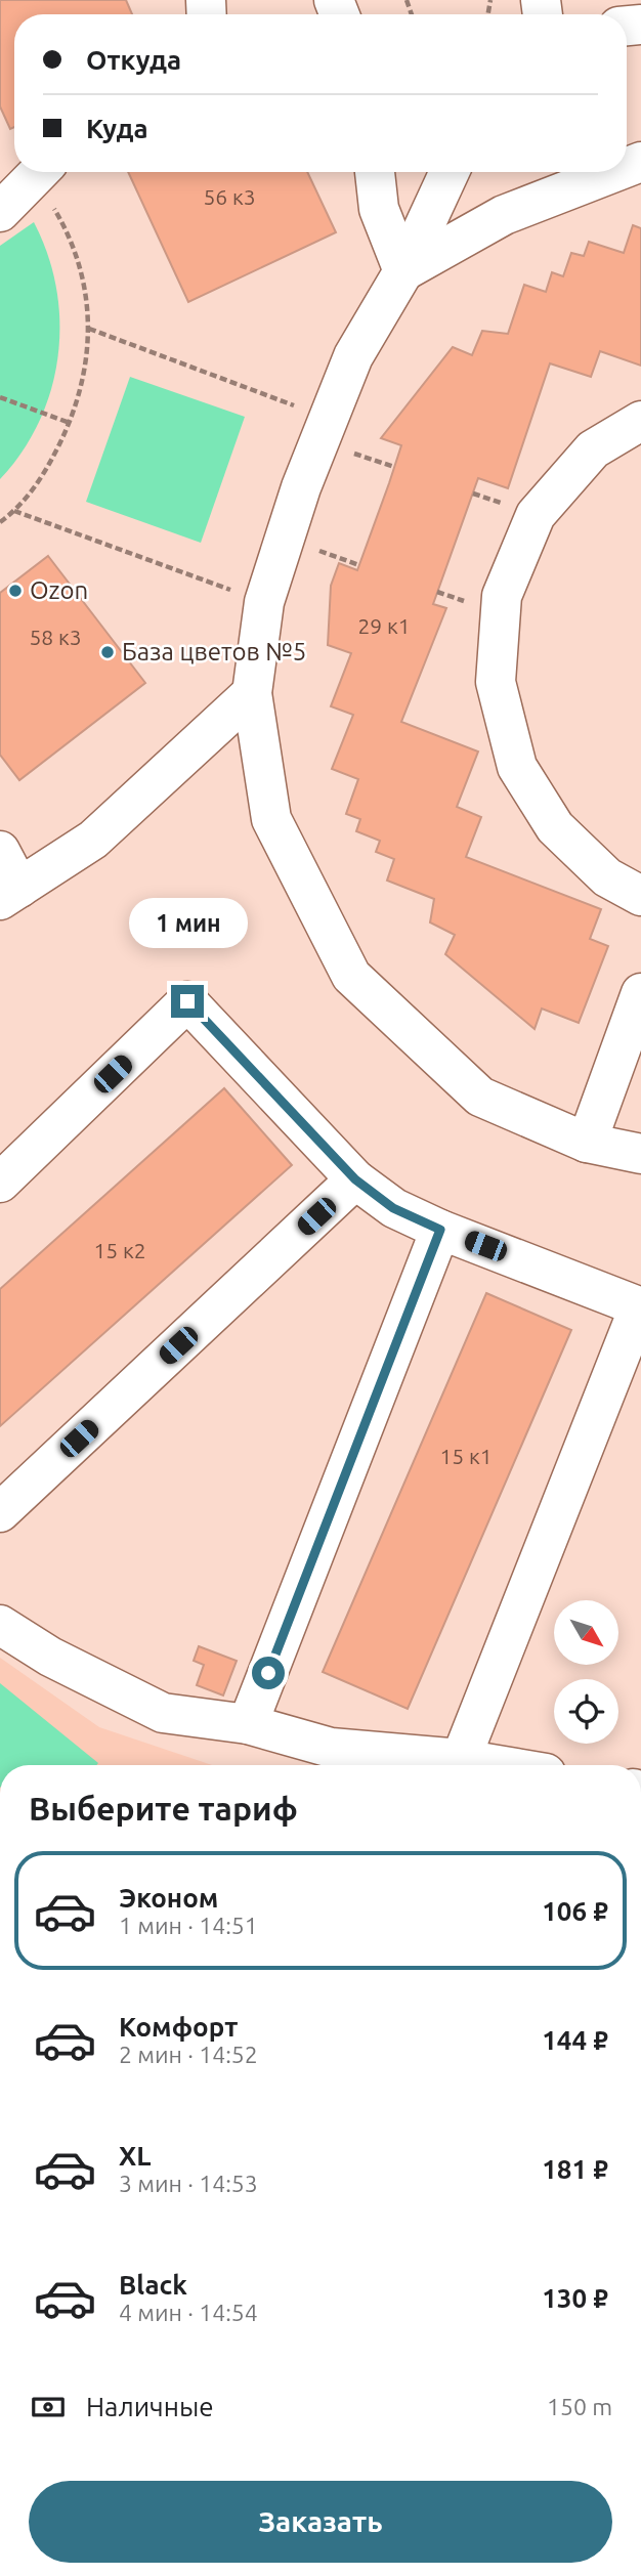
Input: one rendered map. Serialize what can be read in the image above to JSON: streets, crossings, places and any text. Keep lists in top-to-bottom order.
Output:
{
  "places": ["Ozon", "База цветов №5"],
  "house_numbers": [
    "56 к3",
    "29 к1",
    "58 к3",
    "15 к2",
    "15 к1"
  ],
  "north": "bottom right",
  "page": {
    "banner": ["Откуда", "Куда"],
    "bubble": "1 мин",
    "heading": "Выберите тариф",
    "list": [
      {
        "name": "Эконом",
        "note": "1 мин · 14:51",
        "value": "106 ₽"
      },
      {
        "name": "Комфорт",
        "note": "2 мин · 14:52",
        "value": "144 ₽"
      },
      {
        "name": "XL",
        "note": "3 мин · 14:53",
        "value": "181 ₽"
      },
      {
        "name": "Black",
        "note": "4 мин · 14:54",
        "value": "130 ₽"
      }
    ],
    "pay": ["Наличные", "150 m"],
    "buttons": "Заказать"
  }
}
